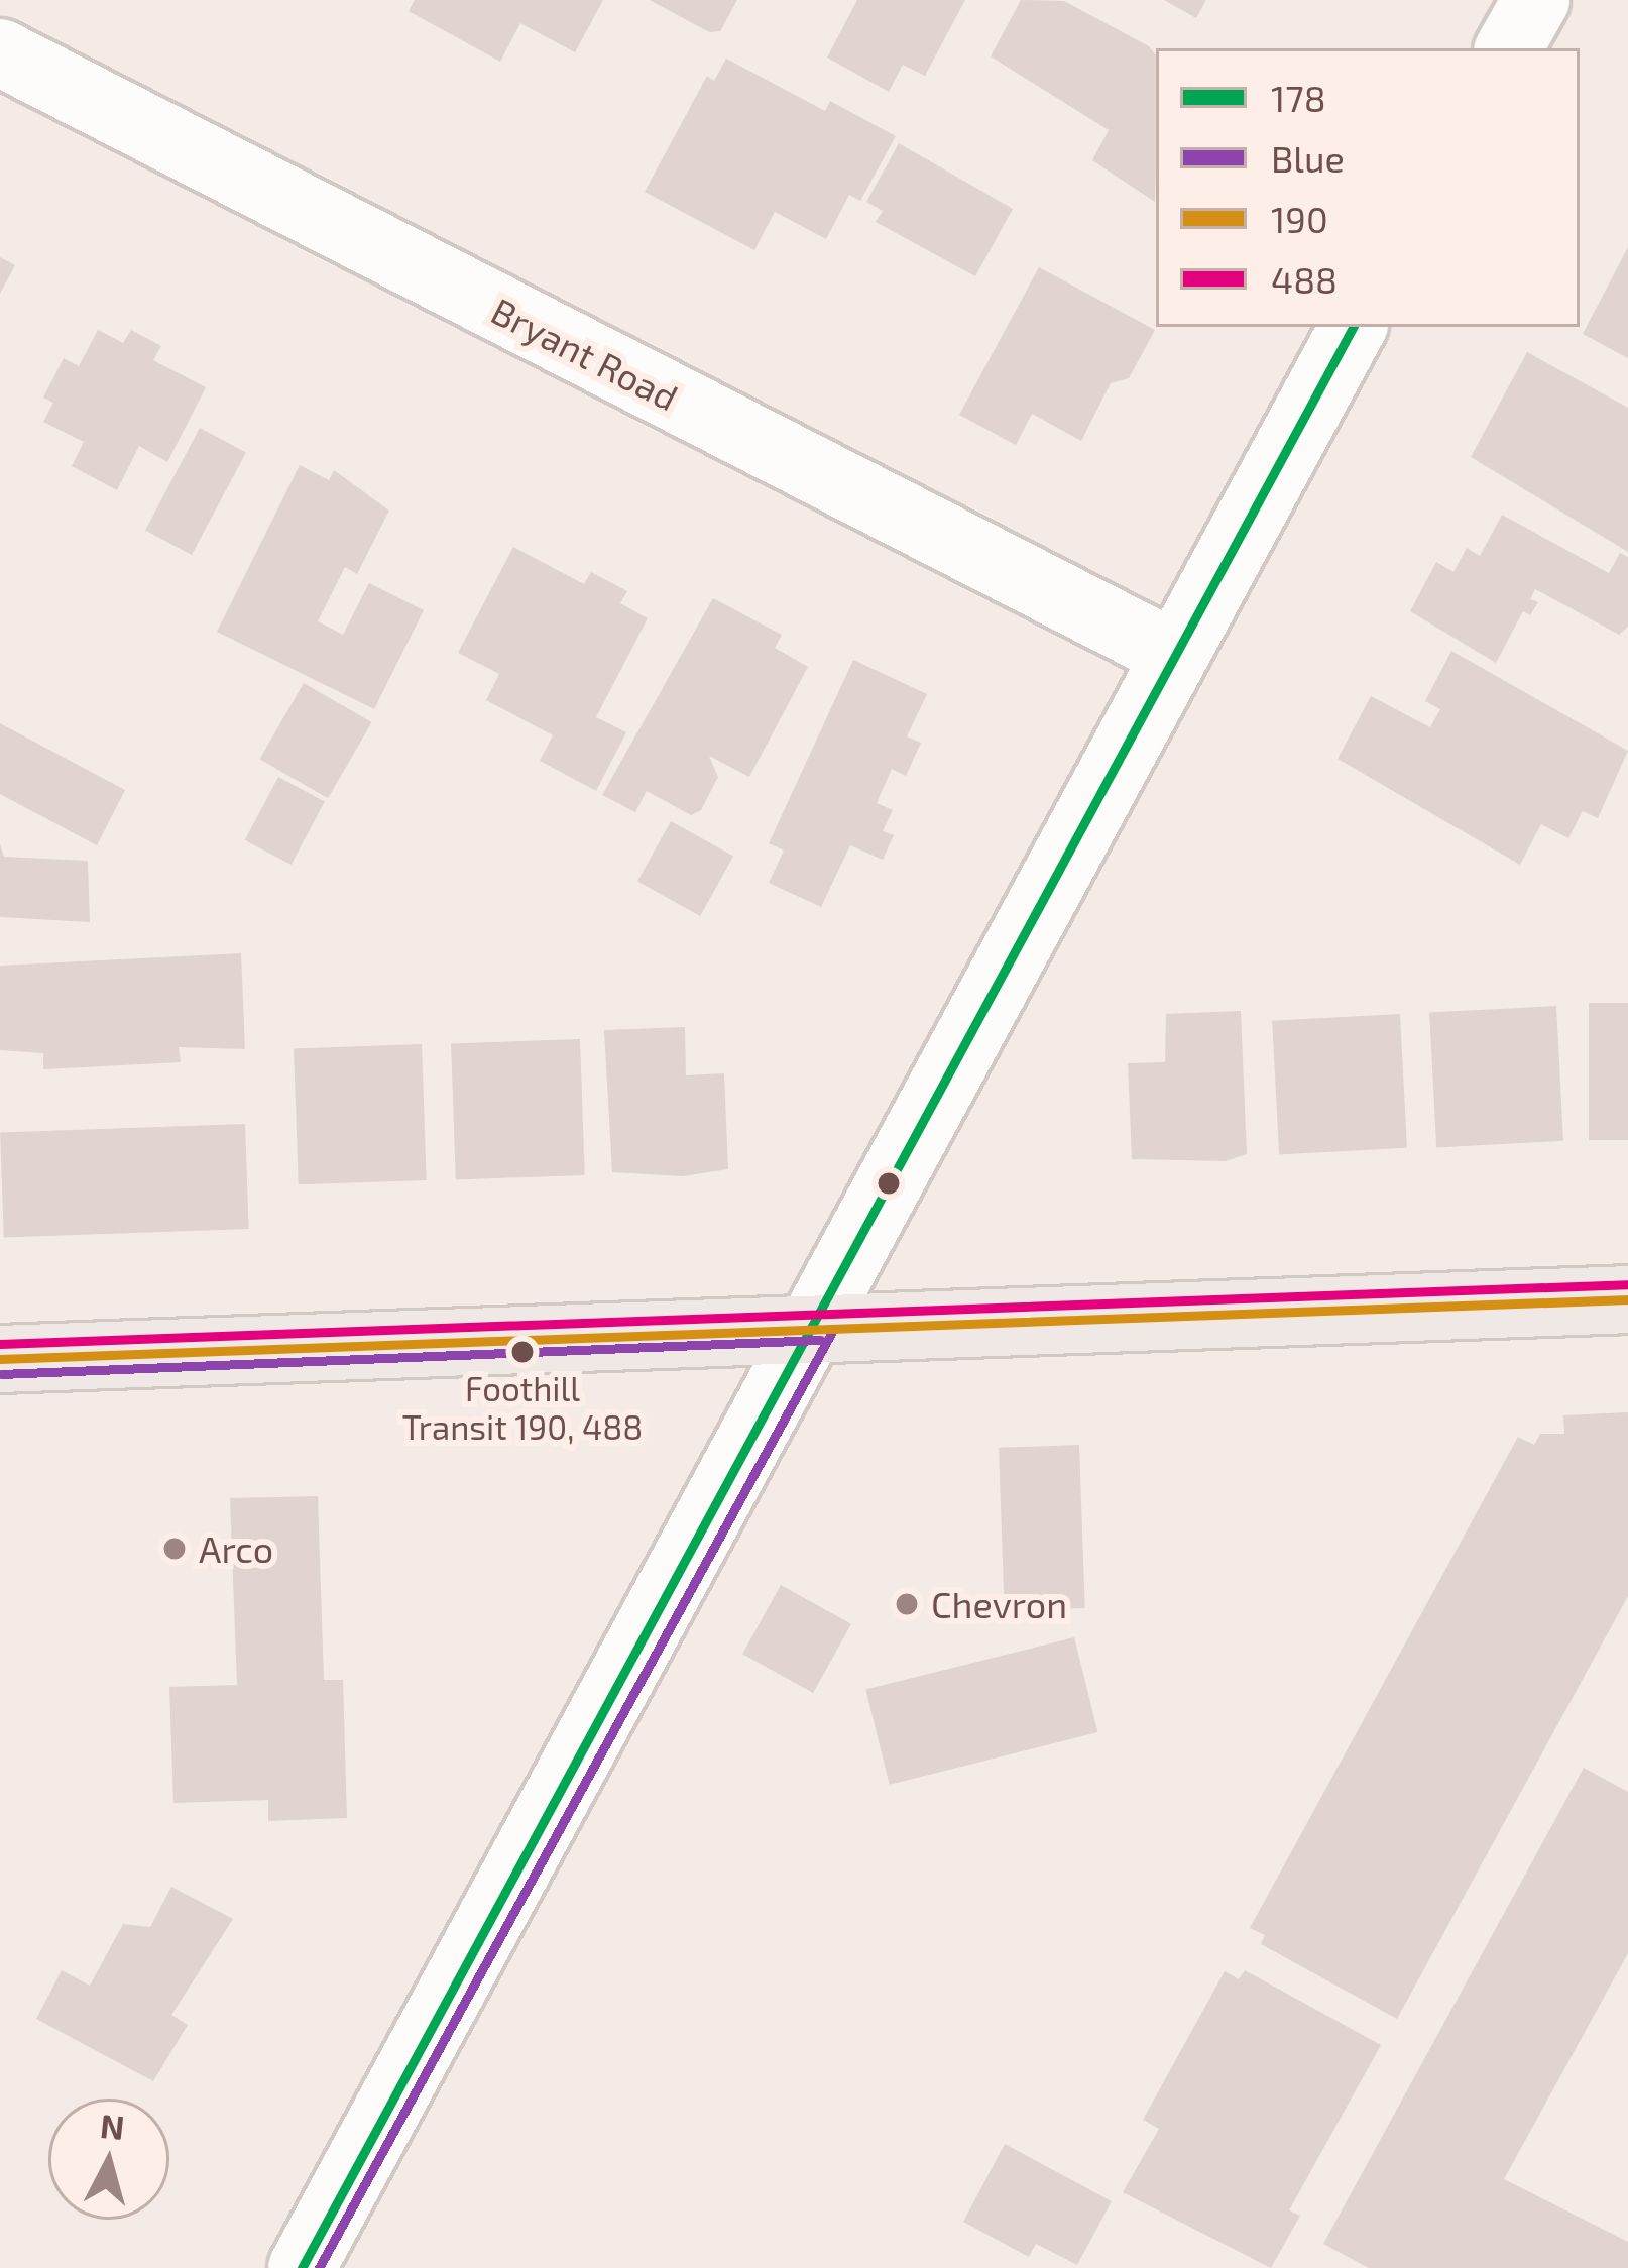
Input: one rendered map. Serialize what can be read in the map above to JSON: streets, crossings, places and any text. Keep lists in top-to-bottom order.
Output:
{
  "streets": {
    "street": ["Bryant Road"]
  },
  "places": ["Foothill Transit 190, 488", "Arco", "Chevron"],
  "lines": [
    "transit line 178",
    "transit line 488",
    "transit line 190",
    "transit line Blue"
  ],
  "legend": [
    "178",
    "Blue",
    "190",
    "488"
  ],
  "north": "top"
}
